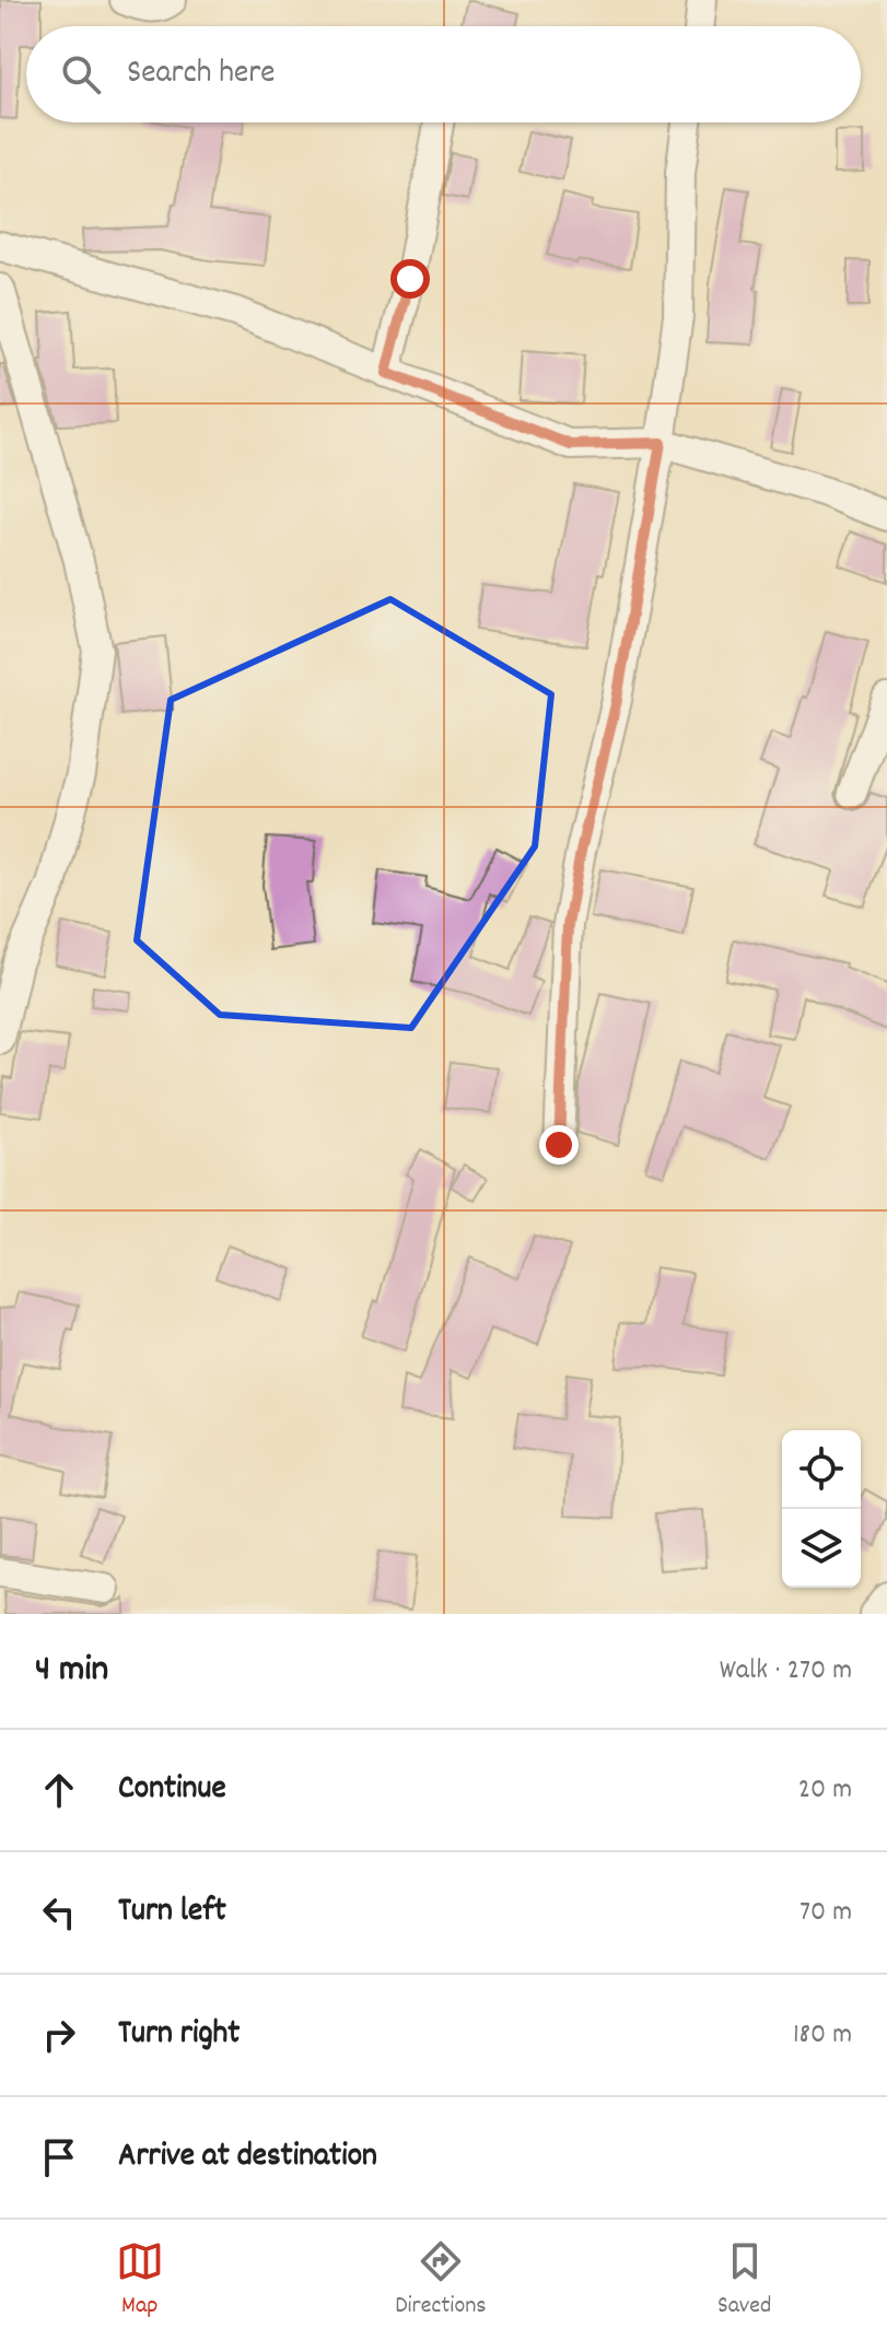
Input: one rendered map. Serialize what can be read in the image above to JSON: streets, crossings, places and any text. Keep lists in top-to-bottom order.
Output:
{
  "page": {
    "search": "Search here",
    "heading": ["4 min", "Walk · 270 m"],
    "list": [
      ["Continue", "20 m"],
      ["Turn left", "70 m"],
      ["Turn right", "180 m"],
      "Arrive at destination"
    ],
    "nav": ["Map", "Directions", "Saved"]
  }
}
